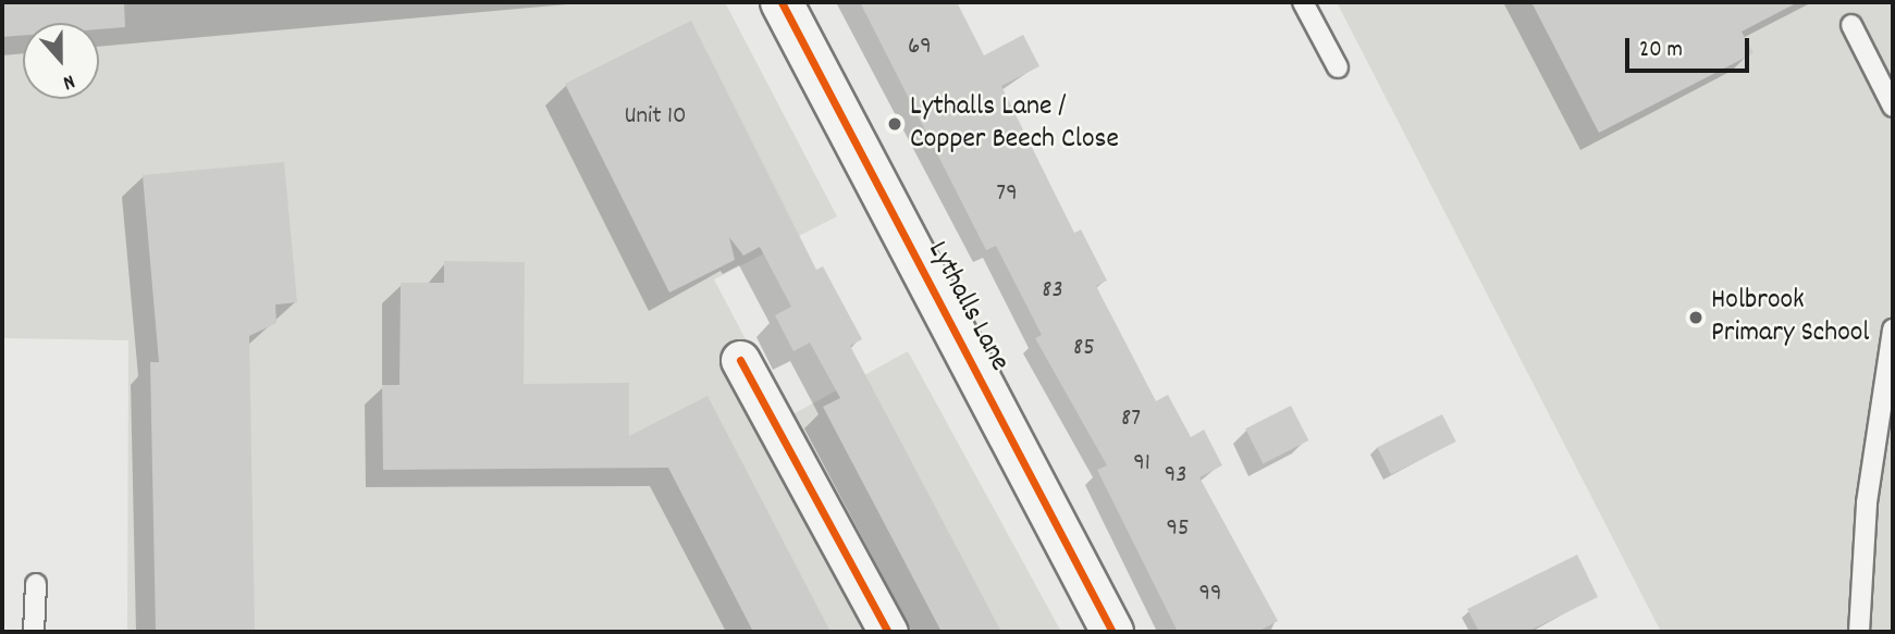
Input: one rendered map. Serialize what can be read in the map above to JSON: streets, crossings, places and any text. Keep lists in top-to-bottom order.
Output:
{
  "streets": {
    "street": ["Lythalls Lane"]
  },
  "places": ["Lythalls Lane / Copper Beech Close", "Holbrook Primary School"],
  "house_numbers": [
    "69",
    "Unit 10",
    "79",
    "83",
    "85",
    "87",
    "91",
    "93",
    "95",
    "99"
  ],
  "scale_bar": "20 m",
  "north": "bottom"
}
